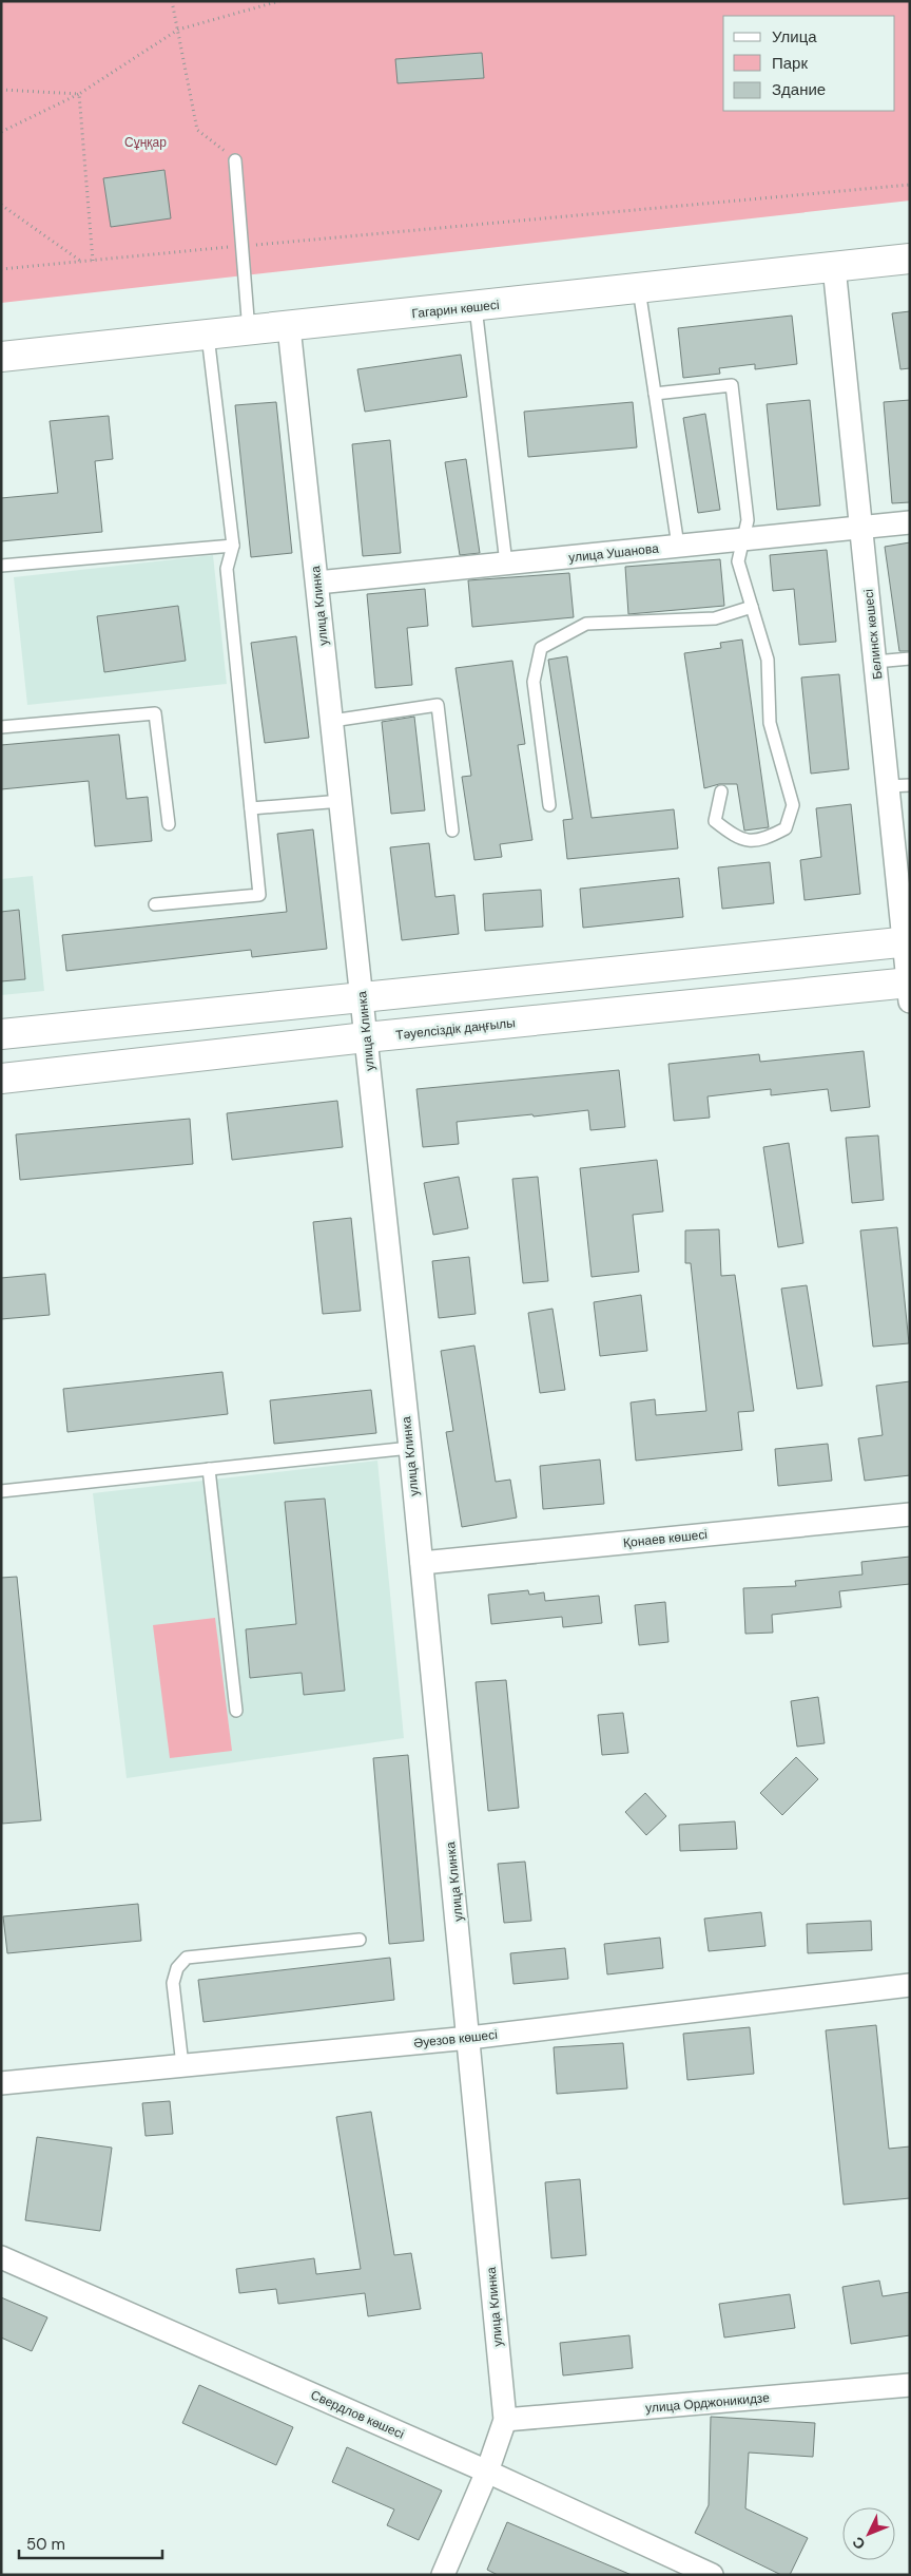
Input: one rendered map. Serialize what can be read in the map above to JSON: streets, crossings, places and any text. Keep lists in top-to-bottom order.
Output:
{
  "streets": {
    "street": [
      "Гагарин көшесі",
      "улица Ушанова",
      "улица Клинка",
      "Белинск көшесі",
      "Тәуелсіздік даңғылы",
      "Қонаев көшесі",
      "Әуезов көшесі",
      "улица Орджоникидзе",
      "Свердлов көшесі"
    ]
  },
  "crossings": [
    ["Гагарин көшесі", "улица Клинка"],
    ["Гагарин көшесі", "Белинск көшесі"],
    ["улица Ушанова", "улица Клинка"],
    ["улица Ушанова", "Белинск көшесі"],
    ["улица Клинка", "Тәуелсіздік даңғылы"],
    ["улица Клинка", "Қонаев көшесі"],
    ["улица Клинка", "Әуезов көшесі"],
    ["улица Клинка", "улица Орджоникидзе"],
    ["улица Клинка", "Свердлов көшесі"],
    ["Белинск көшесі", "Тәуелсіздік даңғылы"]
  ],
  "parks": ["Сұңқар"],
  "legend": ["Улица", "Парк", "Здание"],
  "scale_bar": "50 m",
  "north": "bottom left"
}
